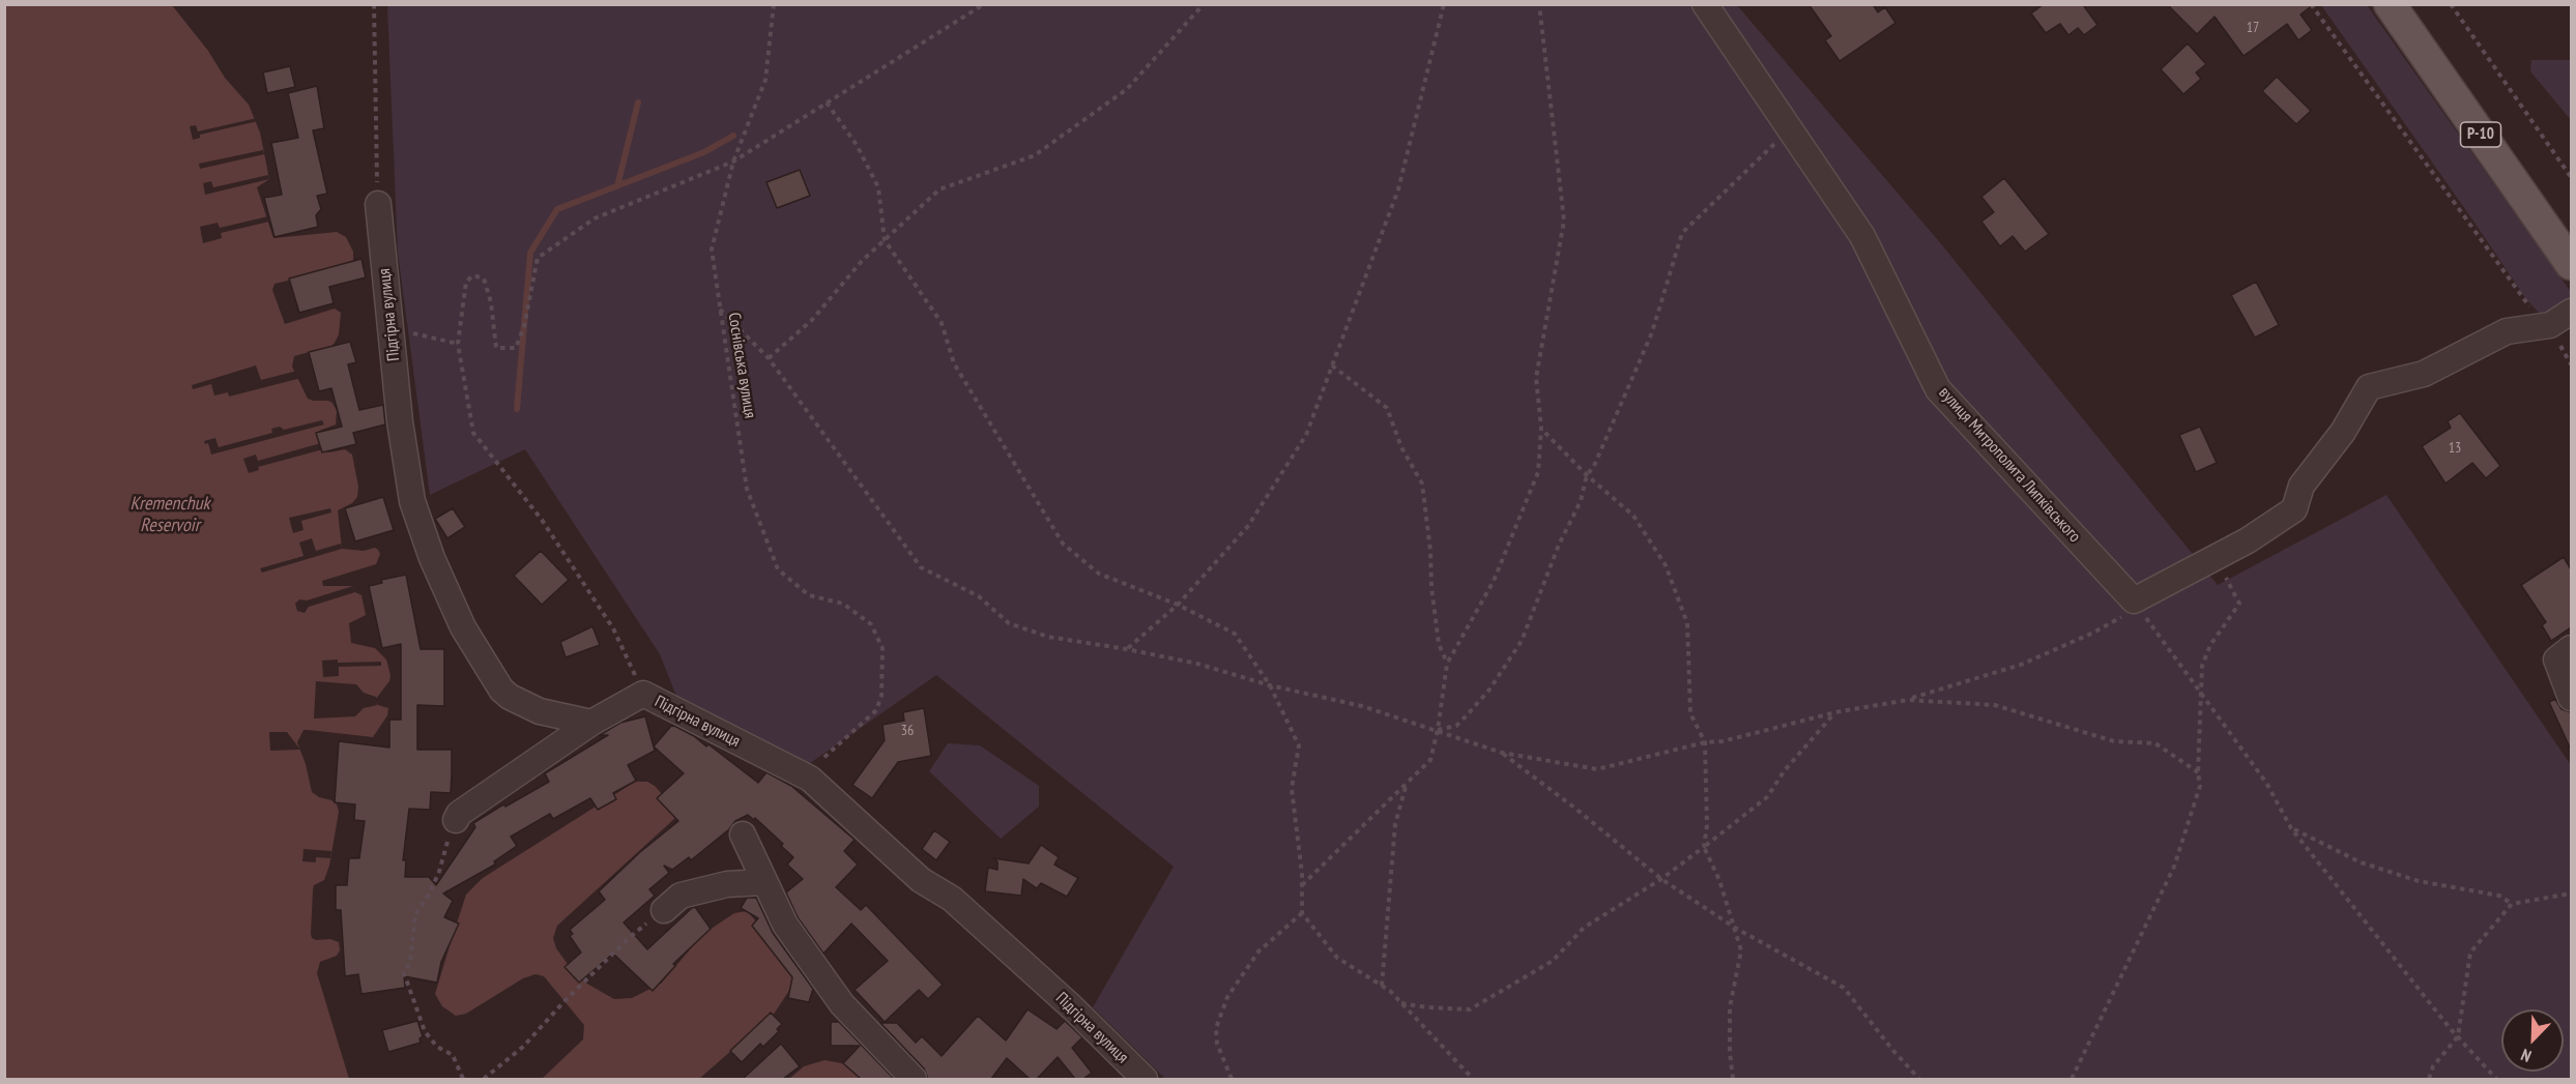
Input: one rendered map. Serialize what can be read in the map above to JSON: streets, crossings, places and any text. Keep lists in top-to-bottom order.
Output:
{
  "streets": {
    "main road": ["Р-10"],
    "street": ["Підгірна вулиця", "вулиця Митрополита Липківського"],
    "path": ["Соснівська вулиця"]
  },
  "crossings": [
    ["Підгірна вулиця", "Соснівська вулиця"]
  ],
  "water": ["Kremenchuk Reservoir"],
  "house_numbers": ["17", "13", "36"],
  "north": "bottom left"
}
